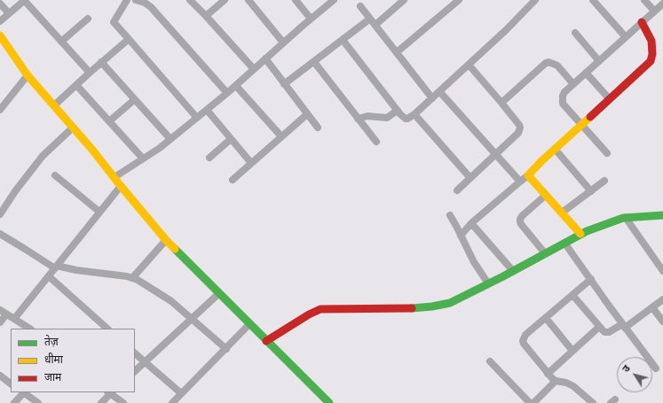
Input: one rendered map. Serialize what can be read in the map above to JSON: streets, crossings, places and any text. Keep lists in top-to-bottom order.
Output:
{
  "legend": ["तेज़", "धीमा", "जाम"],
  "north": "top left"
}
